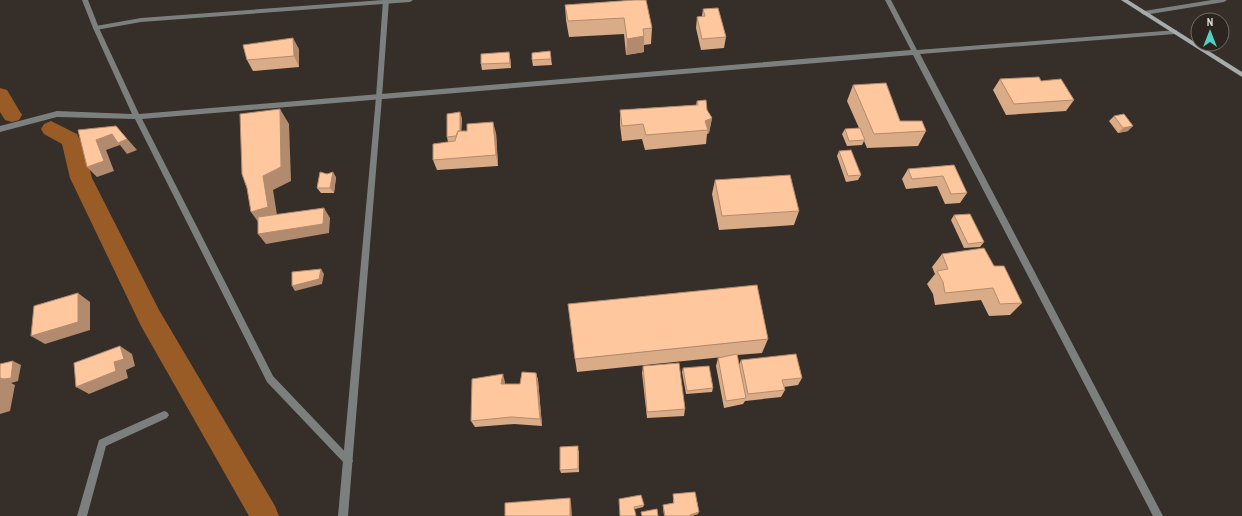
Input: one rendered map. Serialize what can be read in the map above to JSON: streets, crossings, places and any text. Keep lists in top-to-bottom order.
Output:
{
  "north": "top"
}
